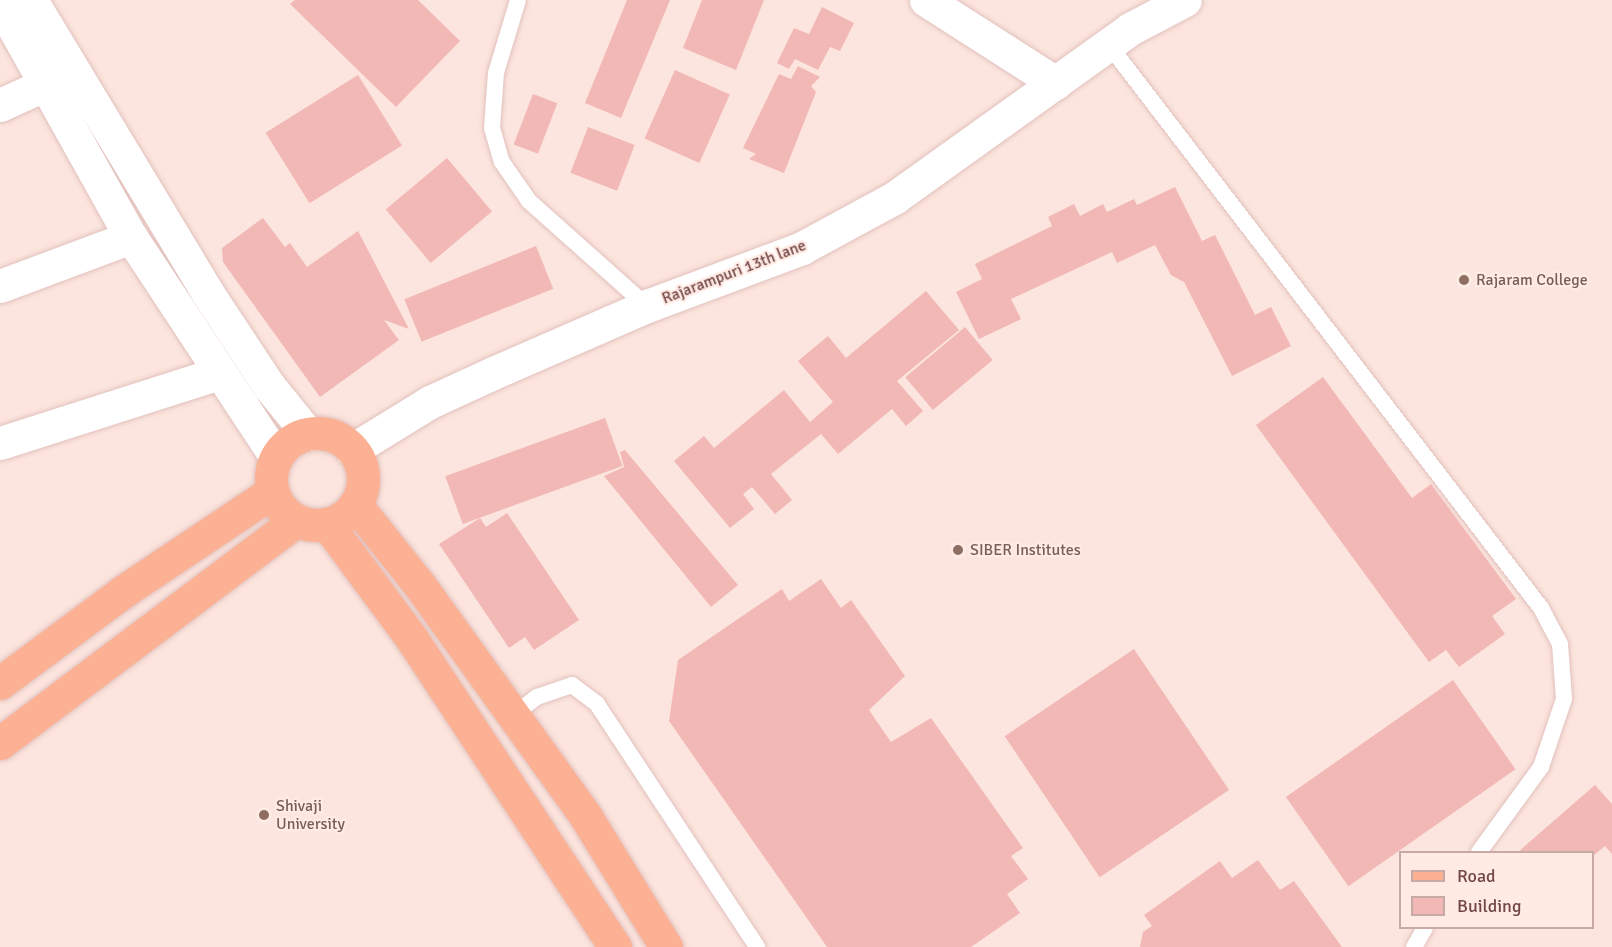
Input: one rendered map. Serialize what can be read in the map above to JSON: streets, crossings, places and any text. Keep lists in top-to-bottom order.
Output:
{
  "streets": {
    "street": ["Rajarampuri 13th lane"]
  },
  "places": ["Rajaram College", "SIBER Institutes", "Shivaji University"],
  "legend": ["Road", "Building"]
}
